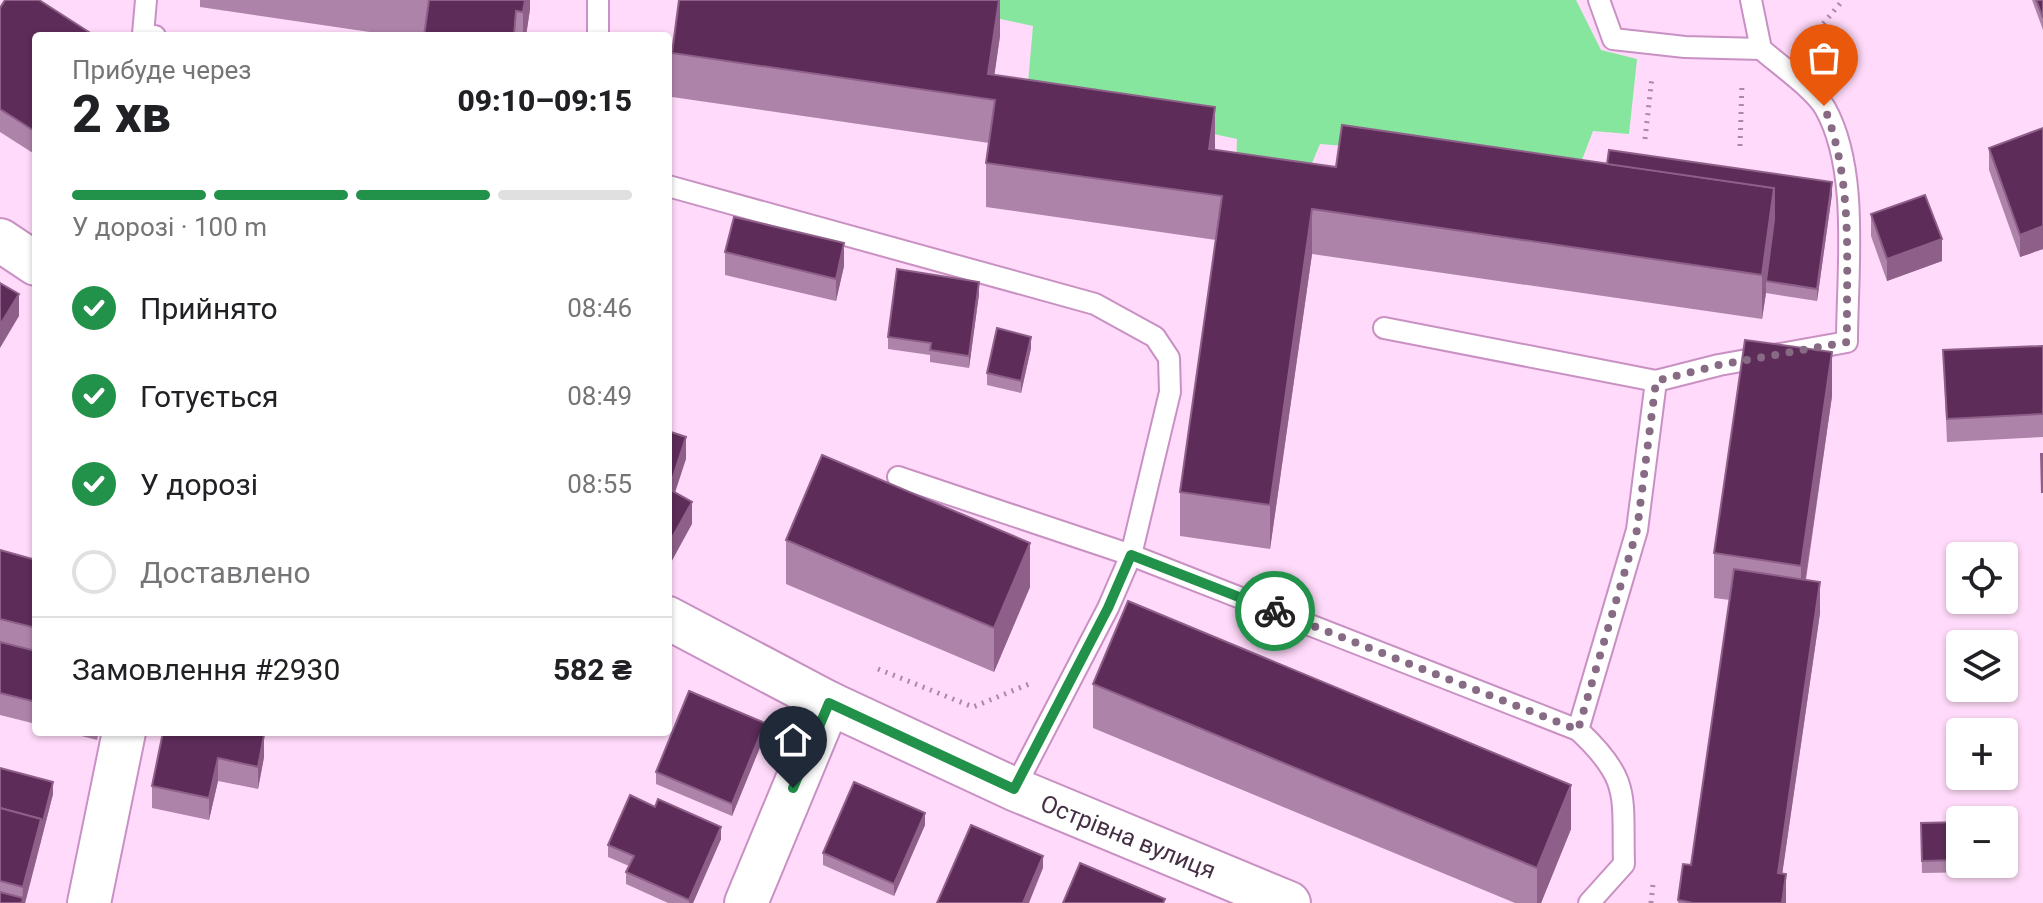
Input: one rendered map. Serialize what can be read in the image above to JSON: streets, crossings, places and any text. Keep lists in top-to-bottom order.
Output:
{
  "streets": {
    "street": ["Острівна вулиця"]
  },
  "page": {
    "heading": ["2 хв", "Прибуде через", "09:10–09:15"],
    "panel": ["Замовлення #2930", "582 ₴"],
    "bar": "У дорозі · 100 m",
    "list": [
      ["Прийнято", "08:46"],
      ["Готується", "08:49"],
      ["У дорозі", "08:55"],
      "Доставлено"
    ],
    "map_buttons": ["+", "−"]
  }
}
